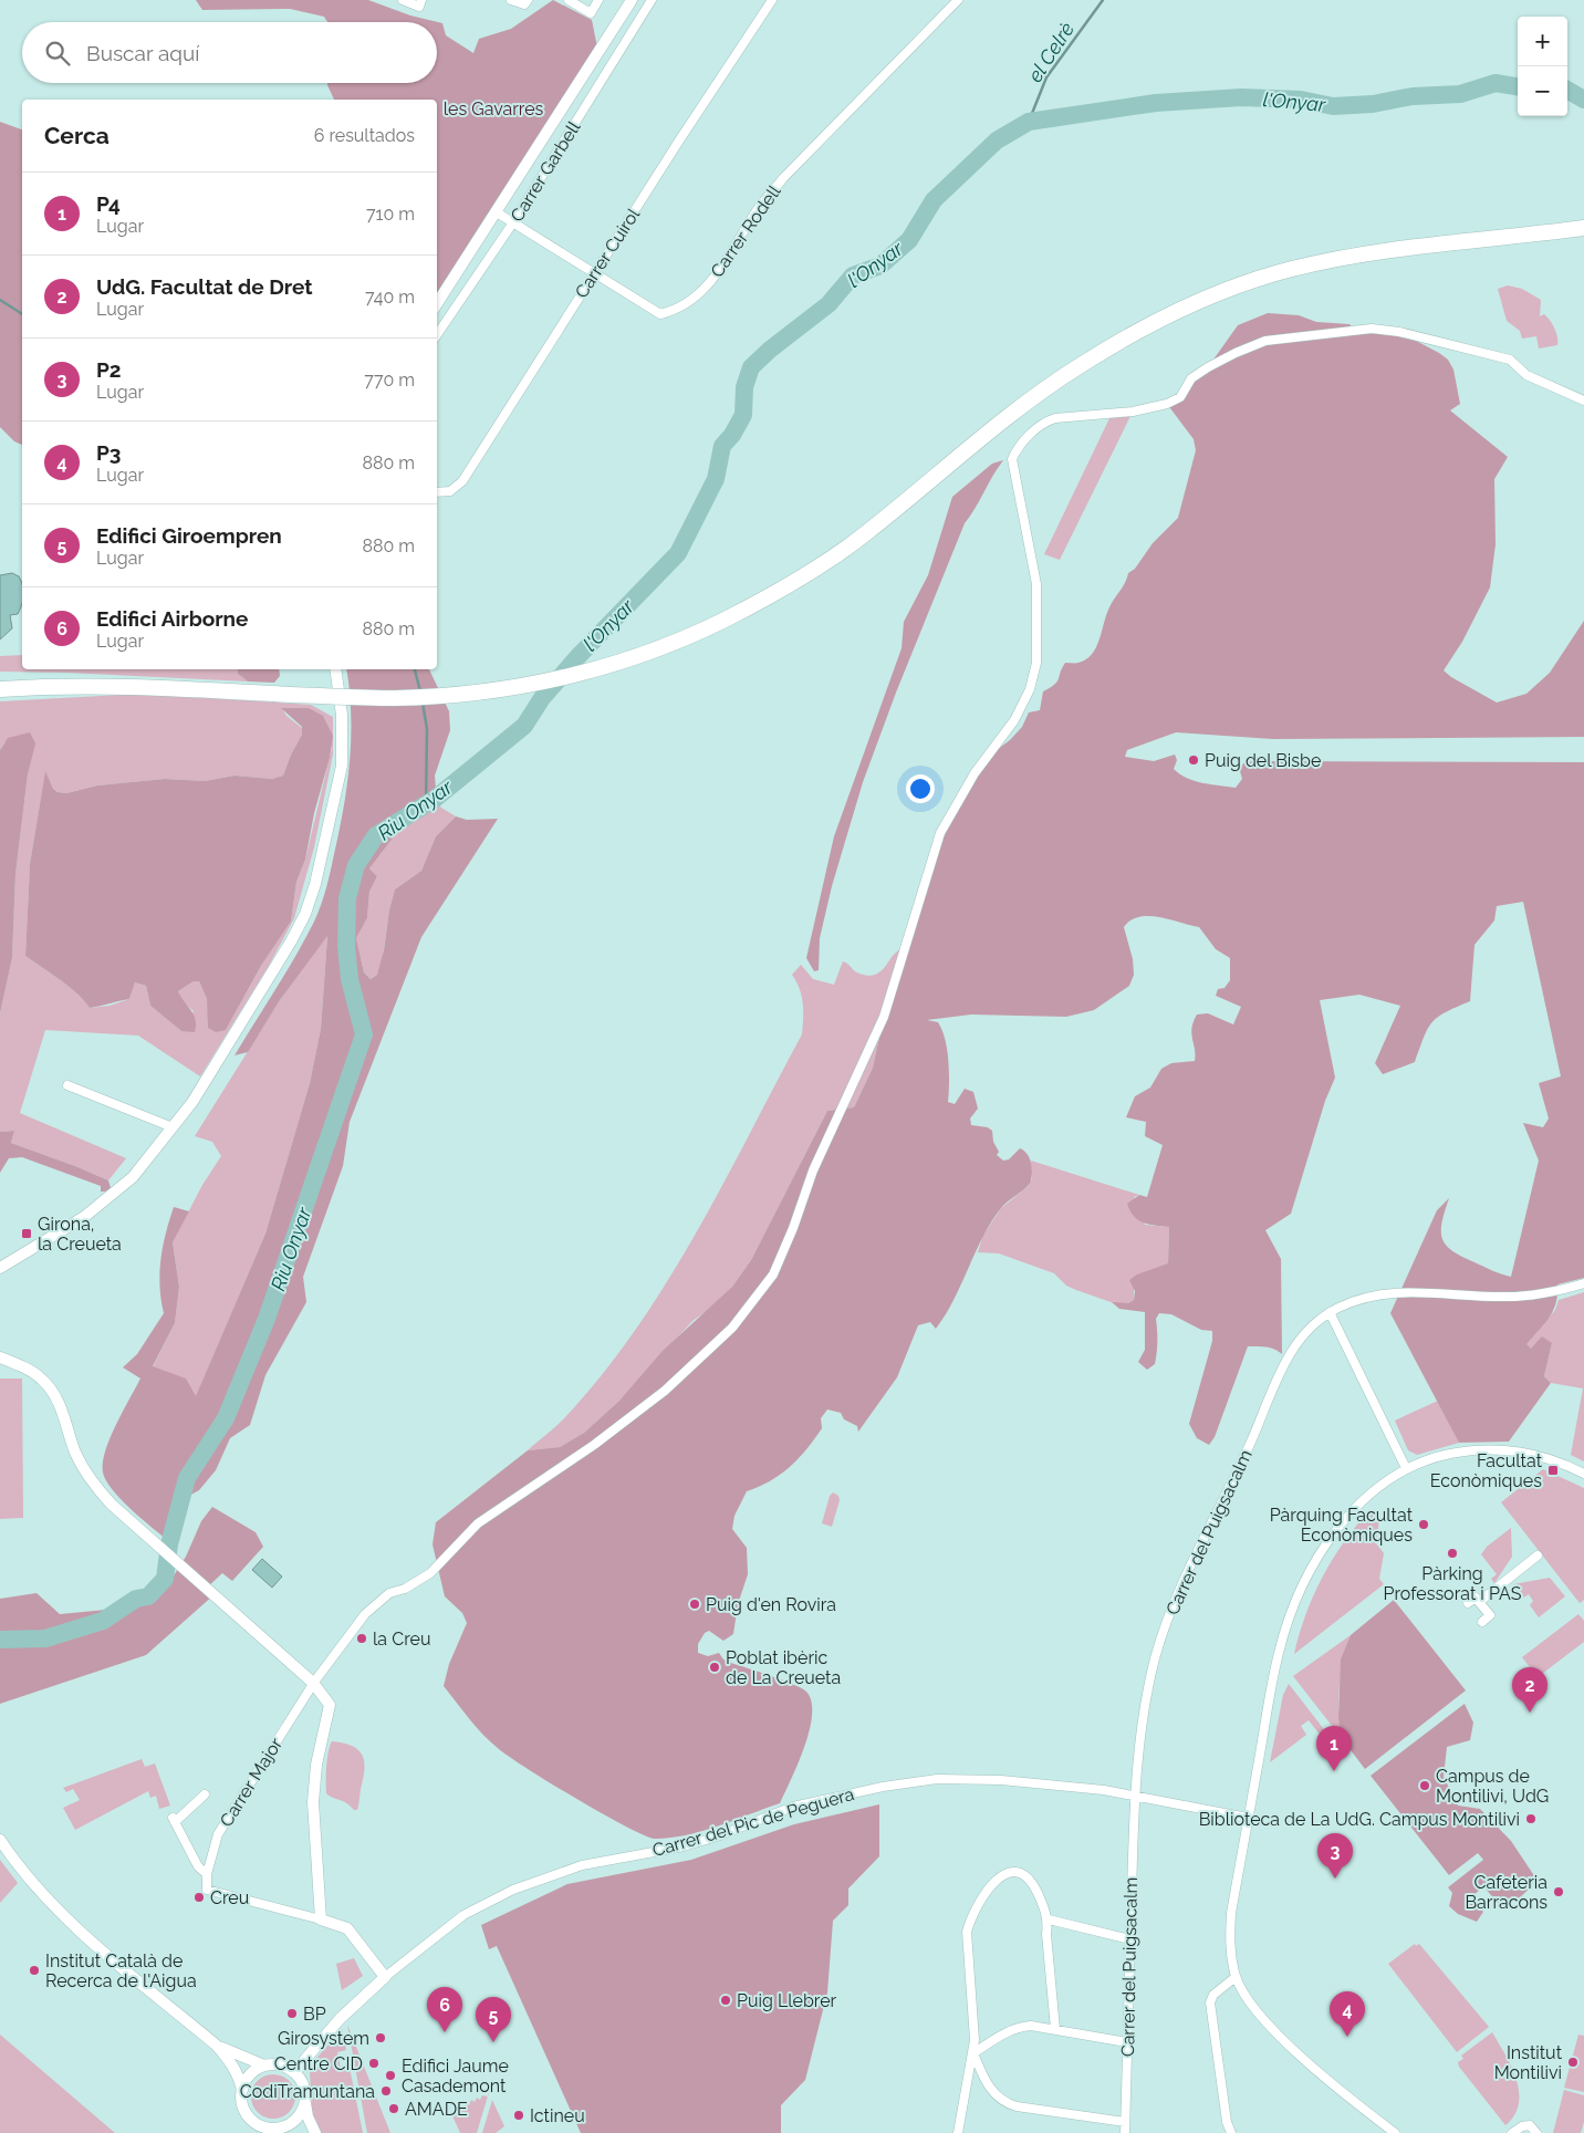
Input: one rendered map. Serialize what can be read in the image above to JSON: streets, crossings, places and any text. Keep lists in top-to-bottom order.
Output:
{
  "streets": {
    "main road": ["Carrer del Pic de Peguera"],
    "street": [
      "Carrer Garbell",
      "Carrer Rodell",
      "Carrer Cuirol",
      "Carrer del Puigsacalm",
      "Carrer Major"
    ]
  },
  "crossings": [
    ["Carrer Garbell", "Carrer Rodell"],
    ["Carrer Rodell", "Carrer Cuirol"],
    ["Carrer del Puigsacalm", "Carrer del Pic de Peguera"]
  ],
  "water": ["el Celrè", "l'Onyar", "Riu Onyar"],
  "parks": ["les Gavarres"],
  "places": {
    "other": [
      "Puig del Bisbe",
      "Pàrquing Facultat Econòmiques",
      "Pàrking Professorat i PAS",
      "Puig d'en Rovira",
      "la Creu",
      "Poblat ibèric de La Creueta",
      "Campus de Montilivi, UdG",
      "Biblioteca de La UdG. Campus Montilivi",
      "Cafeteria Barracons",
      "Creu",
      "Institut Català de Recerca de l'Aigua",
      "Puig Llebrer",
      "BP",
      "Girosystem",
      "Institut Montilivi",
      "Centre CID",
      "Edifici Jaume Casademont",
      "CodiTramuntana",
      "AMADE",
      "Ictineu"
    ],
    "transit": ["Girona, la Creueta", "Facultat Econòmiques"]
  },
  "page": {
    "map_buttons": ["+", "−"],
    "search": "Buscar aquí",
    "heading": ["Cerca", "6 resultados"],
    "list": [
      {
        "mark": "1",
        "name": "P4",
        "note": "Lugar",
        "value": "710 m"
      },
      {
        "mark": "2",
        "name": "UdG. Facultat de Dret",
        "note": "Lugar",
        "value": "740 m"
      },
      {
        "mark": "3",
        "name": "P2",
        "note": "Lugar",
        "value": "770 m"
      },
      {
        "mark": "4",
        "name": "P3",
        "note": "Lugar",
        "value": "880 m"
      },
      {
        "mark": "5",
        "name": "Edifici Giroempren",
        "note": "Lugar",
        "value": "880 m"
      },
      {
        "mark": "6",
        "name": "Edifici Airborne",
        "note": "Lugar",
        "value": "880 m"
      }
    ],
    "pins": [
      "2",
      "1",
      "3",
      "6",
      "4",
      "5"
    ]
  }
}
